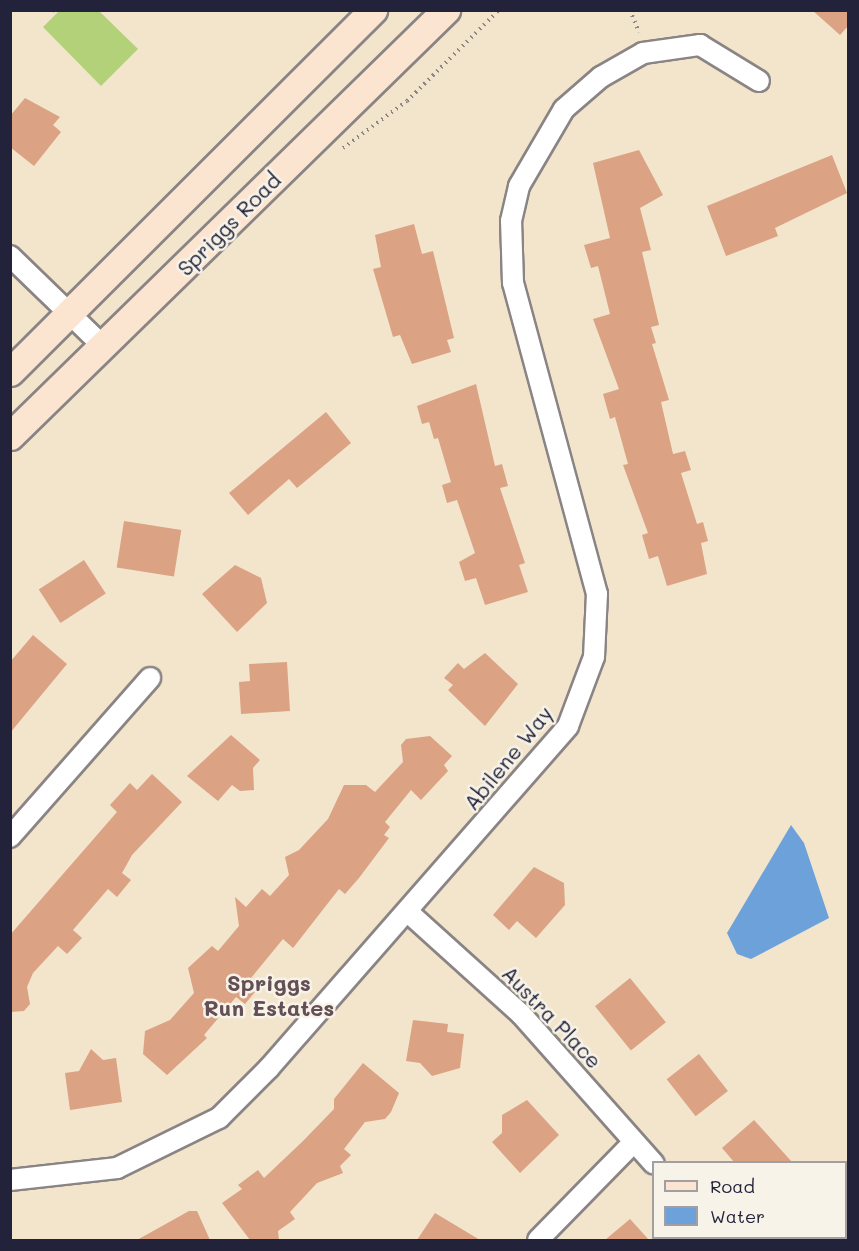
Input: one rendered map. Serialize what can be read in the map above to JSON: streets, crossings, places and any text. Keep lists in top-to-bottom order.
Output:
{
  "streets": {
    "main road": ["Spriggs Road"],
    "street": ["Abilene Way", "Austra Place"]
  },
  "crossings": [
    ["Abilene Way", "Austra Place"]
  ],
  "districts": ["Spriggs Run Estates"],
  "legend": ["Road", "Water"]
}
